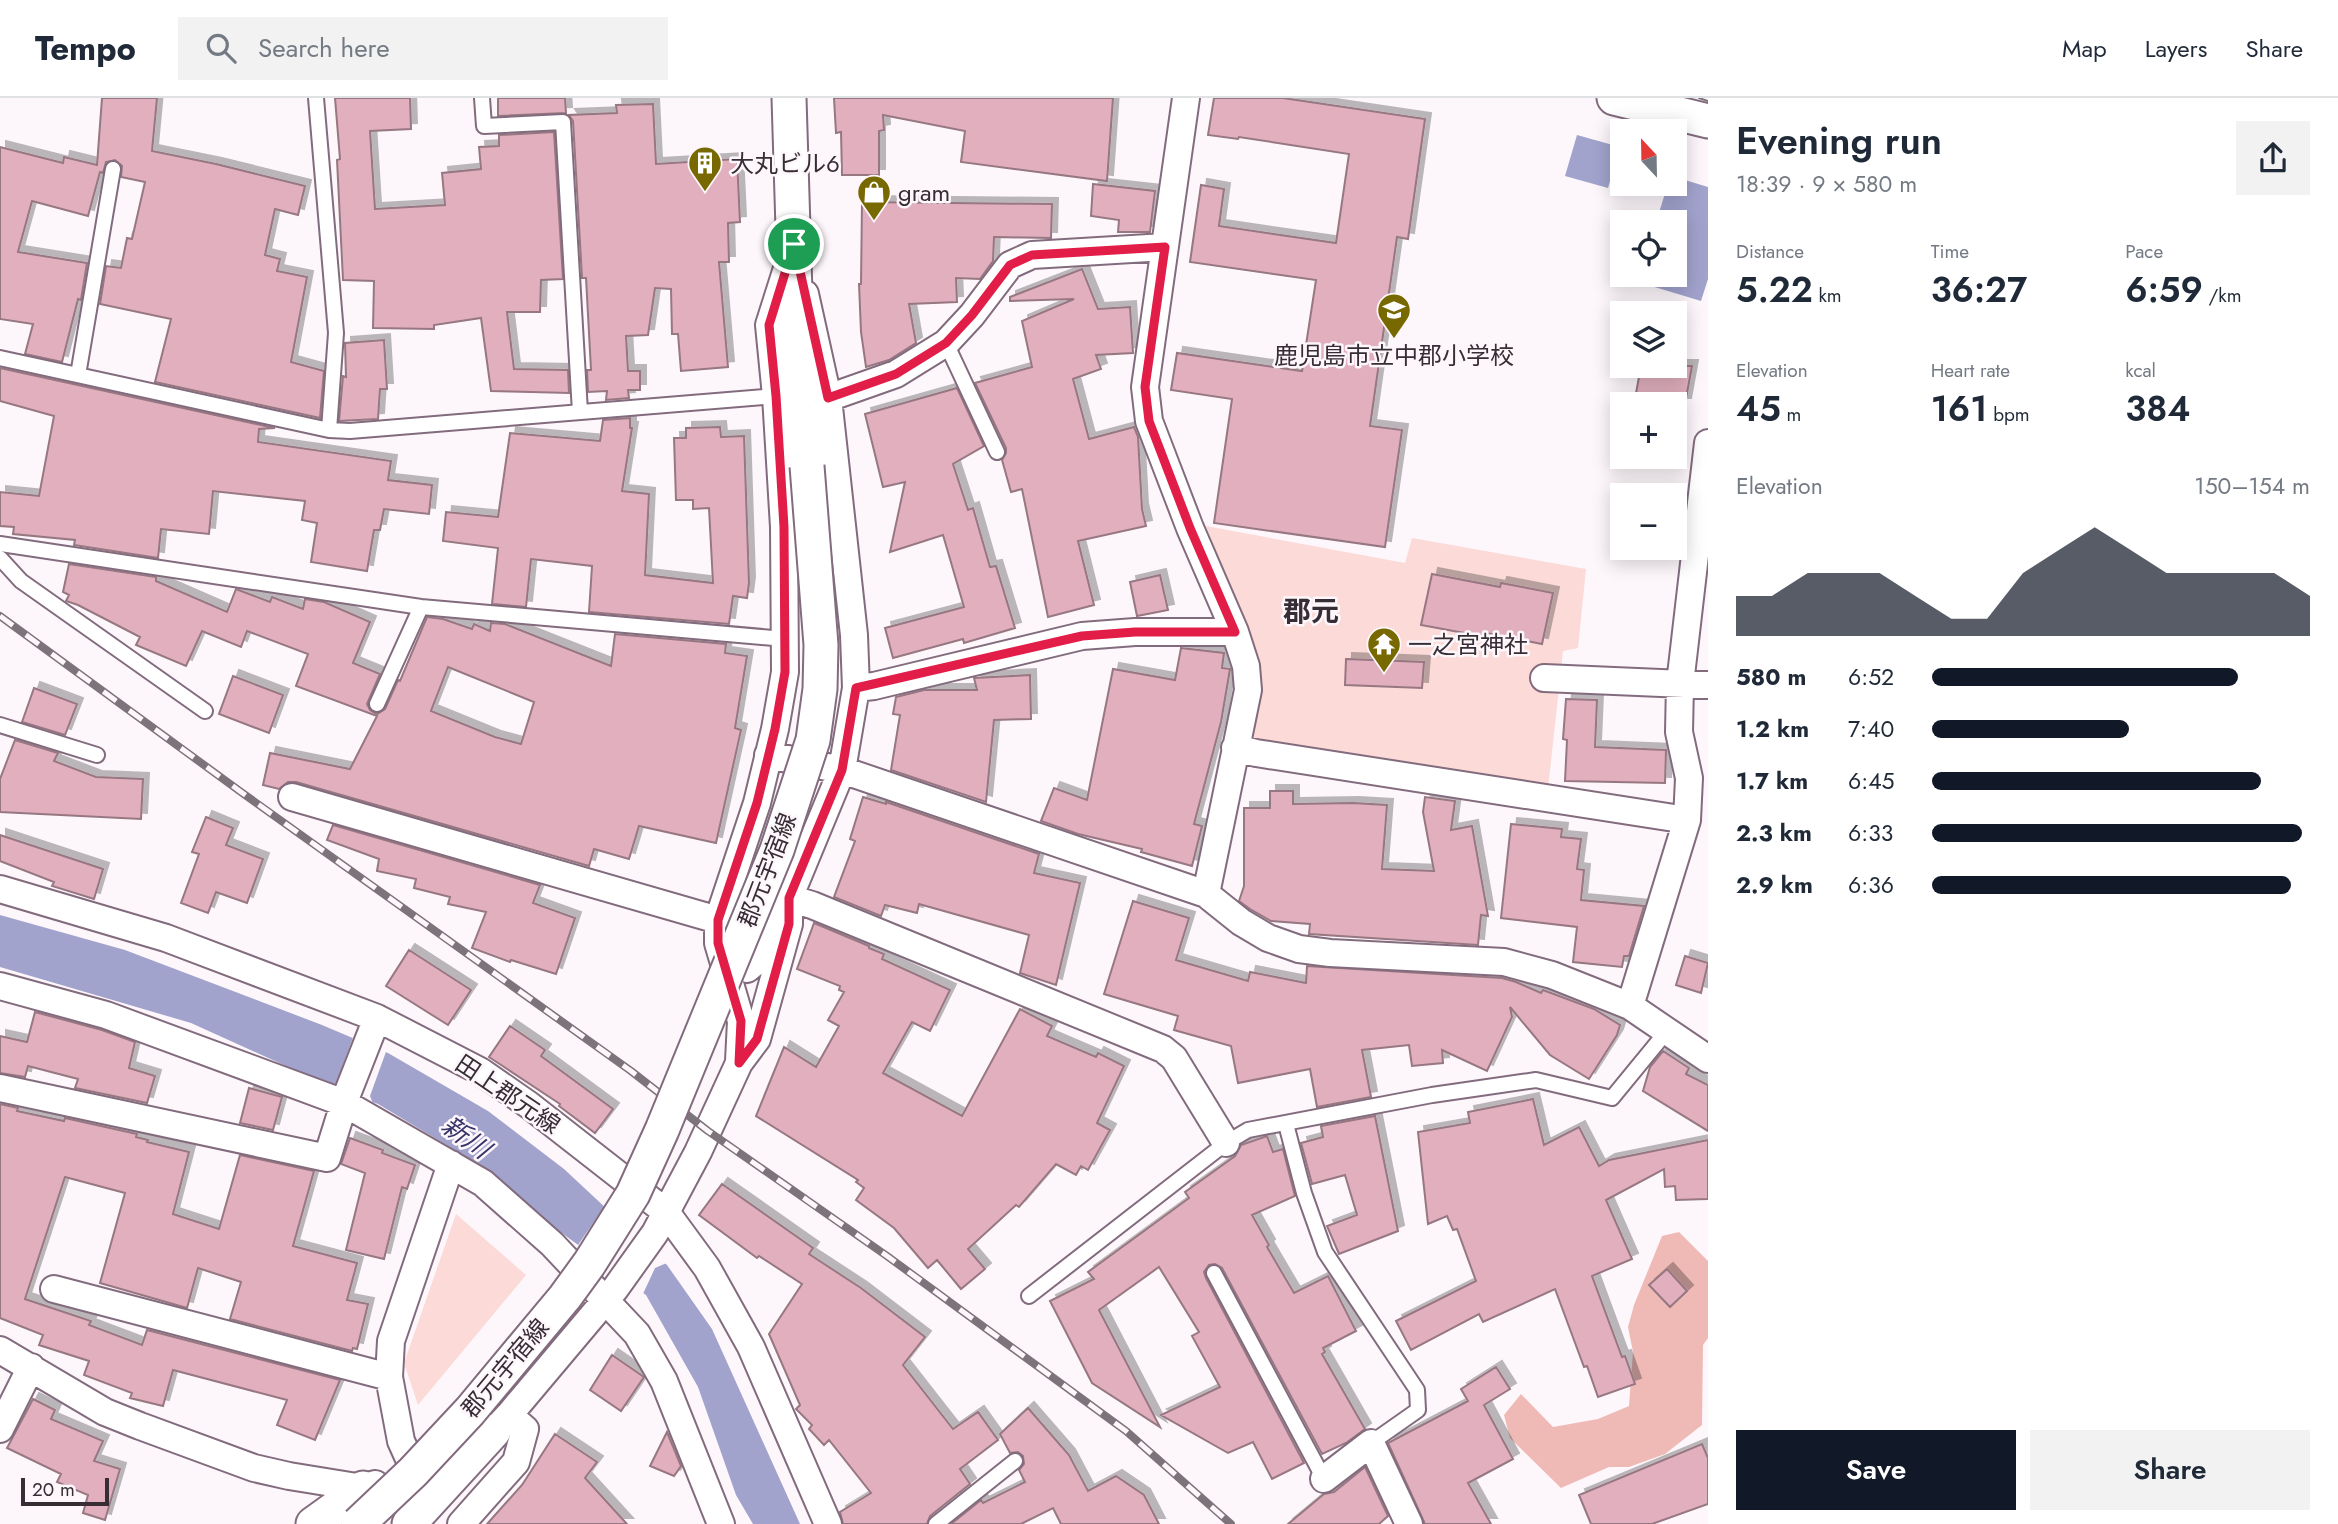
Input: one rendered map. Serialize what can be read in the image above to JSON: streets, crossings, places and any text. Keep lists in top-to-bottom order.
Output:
{
  "streets": {
    "street": ["郡元宇宿線", "田上郡元線"]
  },
  "districts": ["郡元"],
  "water": ["新川"],
  "places": {
    "building": ["大丸ビル6"],
    "shop": ["gram"],
    "school or university": ["鹿児島市立中郡小学校"],
    "temple": ["一之宮神社"]
  },
  "scale_bar": "20 m",
  "north": "top",
  "page": {
    "header": "Tempo",
    "search": "Search here",
    "nav": ["Map", "Layers", "Share"],
    "heading": ["Evening run", "18:39 · 9 × 580 m"],
    "map_buttons": ["+", "−"],
    "stats": [
      ["Distance", "5.22 km"],
      ["Time", "36:27"],
      ["Pace", "6:59 /km"],
      ["Elevation", "45 m"],
      ["Heart rate", "161 bpm"],
      ["kcal", "384"]
    ],
    "chart": ["Elevation", "150–154 m"],
    "list": [
      {
        "name": "580 m",
        "note": "6:52"
      },
      {
        "name": "1.2 km",
        "note": "7:40"
      },
      {
        "name": "1.7 km",
        "note": "6:45"
      },
      {
        "name": "2.3 km",
        "note": "6:33"
      },
      {
        "name": "2.9 km",
        "note": "6:36"
      }
    ],
    "buttons": ["Save", "Share"],
    "scale": "20 m"
  }
}
